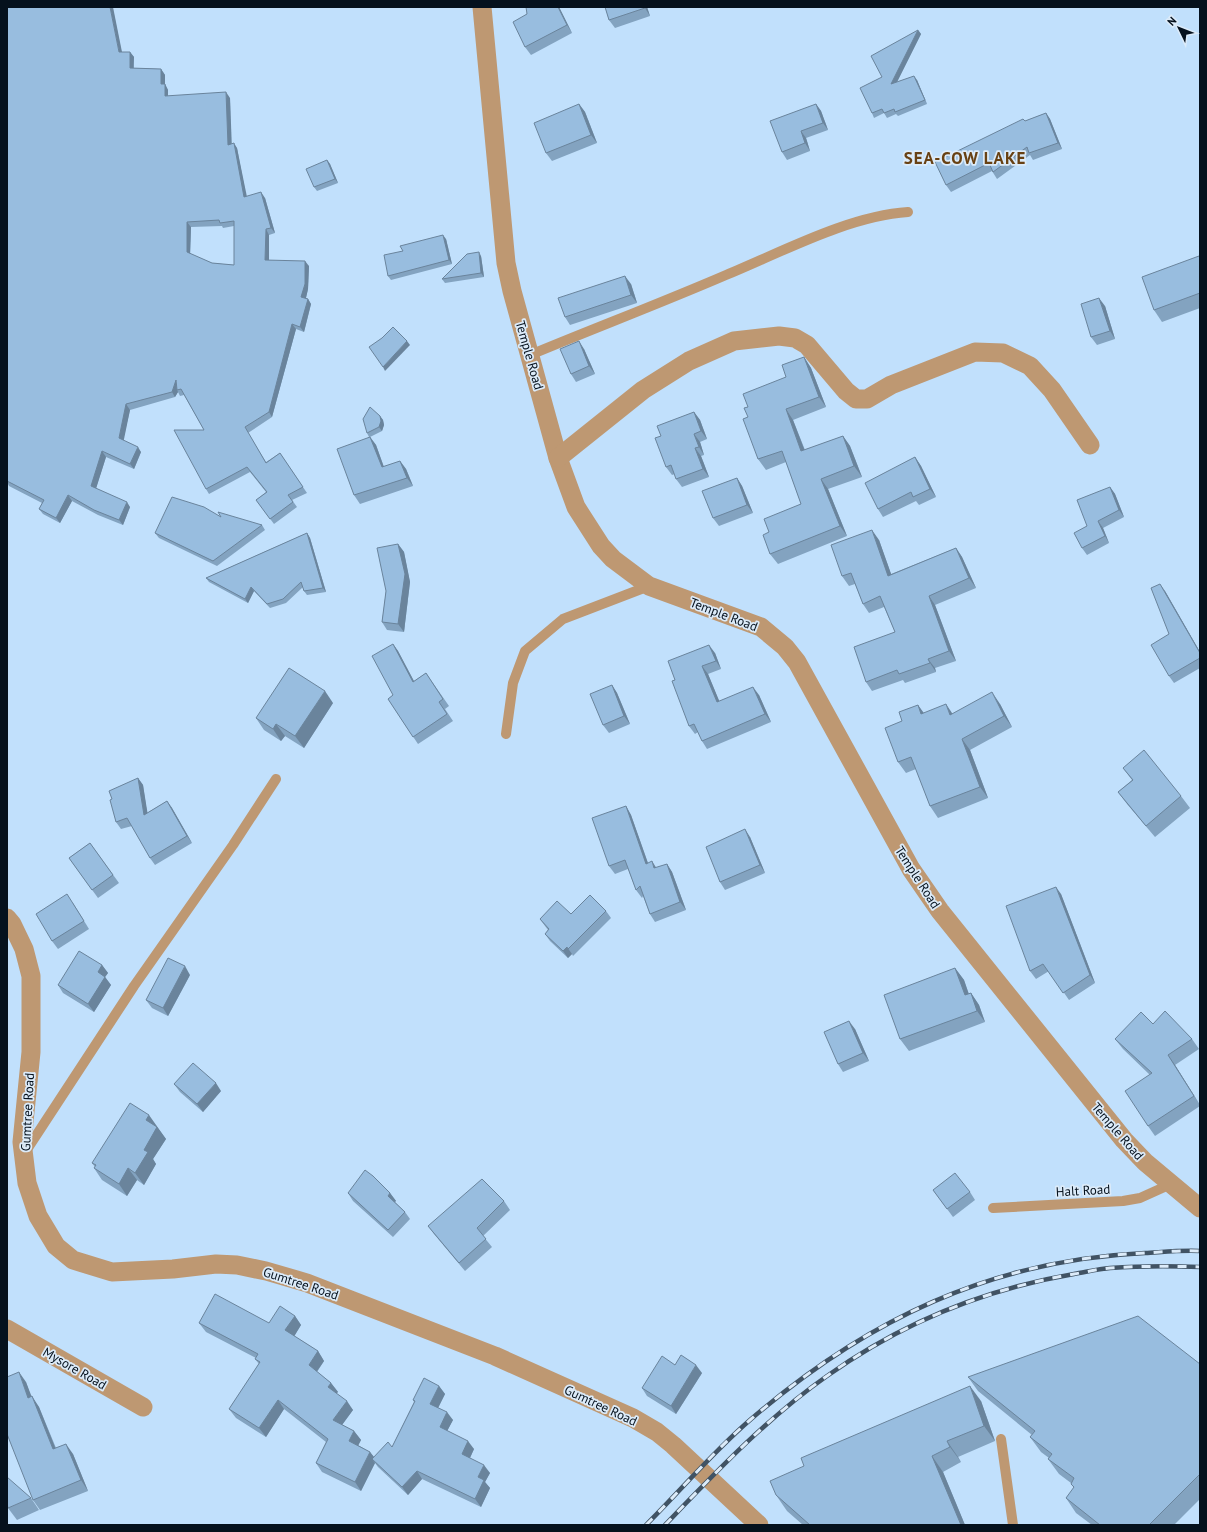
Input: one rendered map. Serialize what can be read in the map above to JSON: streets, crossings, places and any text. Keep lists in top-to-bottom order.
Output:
{
  "streets": {
    "street": ["Temple Road", "Gumtree Road", "Mysore Road"],
    "lane": ["Halt Road"]
  },
  "crossings": [
    ["Temple Road", "Halt Road"]
  ],
  "districts": ["SEA-COW LAKE"],
  "north": "top left"
}
